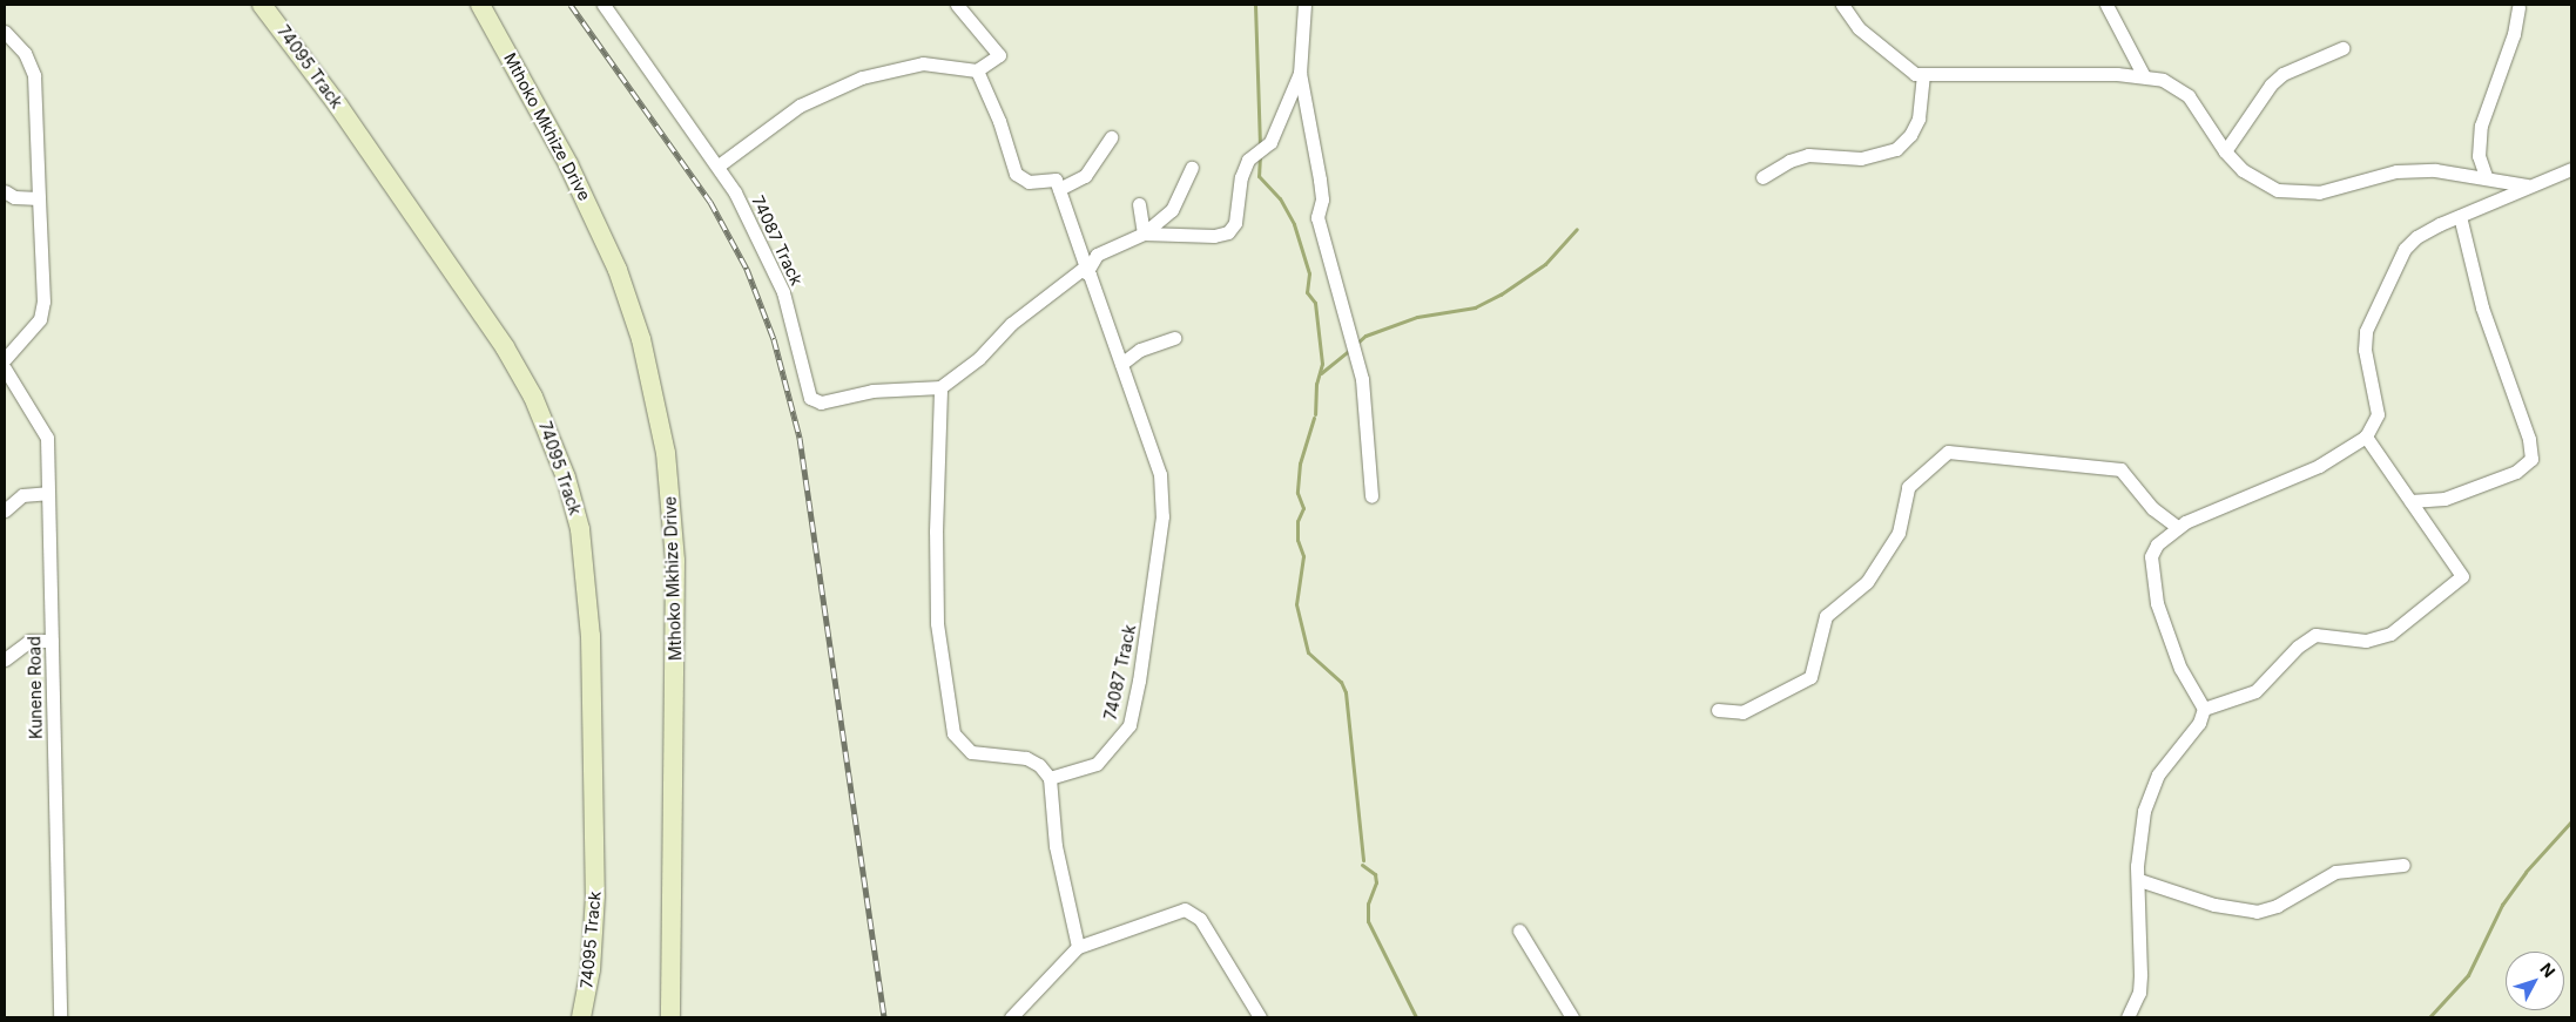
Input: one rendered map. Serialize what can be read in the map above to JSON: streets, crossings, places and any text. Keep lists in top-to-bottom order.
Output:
{
  "streets": {
    "street": [
      "74095 Track",
      "Mthoko Mkhize Drive",
      "74087 Track",
      "Kunene Road"
    ]
  },
  "north": "top right"
}
